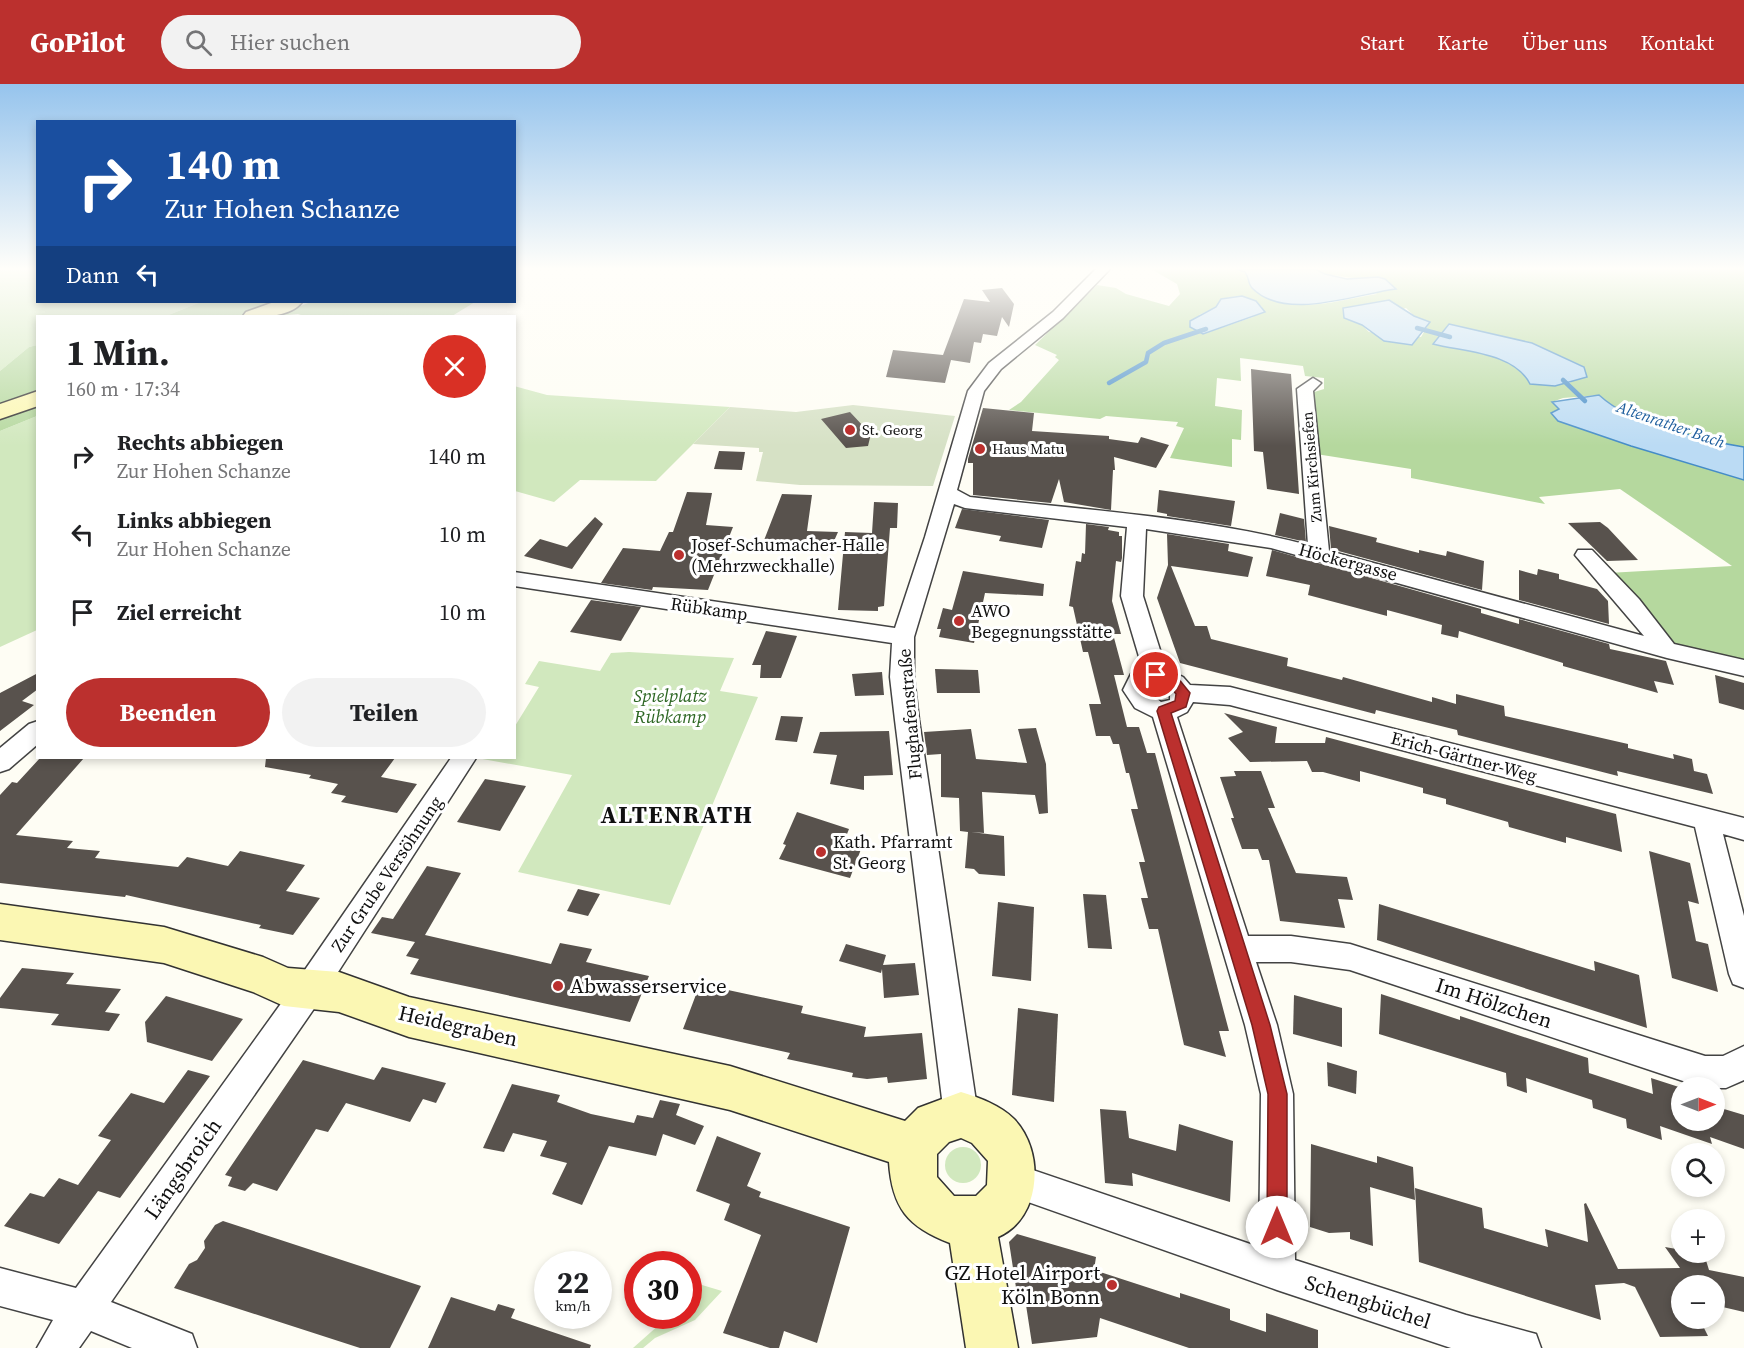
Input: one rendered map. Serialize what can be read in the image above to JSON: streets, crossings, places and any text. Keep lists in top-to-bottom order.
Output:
{
  "streets": {
    "main road": ["Heidegraben"],
    "street": [
      "Zum Kirchsiefen",
      "Höckergasse",
      "Rübkamp",
      "Flughafenstraße",
      "Erich-Gärtner-Weg",
      "Zur Grube Versöhnung",
      "Im Hölzchen",
      "Längsbroich",
      "Schengbüchel"
    ]
  },
  "crossings": [
    ["Zum Kirchsiefen", "Höckergasse"],
    ["Höckergasse", "Flughafenstraße"],
    ["Rübkamp", "Flughafenstraße"],
    ["Flughafenstraße", "Heidegraben"],
    ["Flughafenstraße", "Schengbüchel"],
    ["Zur Grube Versöhnung", "Heidegraben"],
    ["Zur Grube Versöhnung", "Längsbroich"],
    ["Heidegraben", "Längsbroich"],
    ["Heidegraben", "Schengbüchel"]
  ],
  "districts": ["ALTENRATH"],
  "water": ["Altenrather Bach"],
  "parks": ["Spielplatz Rübkamp"],
  "places": [
    "St. Georg",
    "Haus Matu",
    "Josef-Schumacher-Halle (Mehrzweckhalle)",
    "AWO Begegnungsstätte",
    "Kath. Pfarramt St. Georg",
    "Abwasserservice",
    "GZ Hotel Airport Köln Bonn"
  ],
  "north": "right",
  "page": {
    "header": "GoPilot",
    "search": "Hier suchen",
    "nav": [
      "Start",
      "Karte",
      "Über uns",
      "Kontakt"
    ],
    "turn": ["140 m", "Zur Hohen Schanze"],
    "then": "Dann",
    "heading": ["1 Min.", "160 m · 17:34"],
    "list": [
      {
        "name": "Rechts abbiegen",
        "note": "Zur Hohen Schanze",
        "value": "140 m"
      },
      {
        "name": "Links abbiegen",
        "note": "Zur Hohen Schanze",
        "value": "10 m"
      },
      {
        "name": "Ziel erreicht",
        "value": "10 m"
      }
    ],
    "buttons": ["Beenden", "Teilen"],
    "map_buttons": ["+", "−"],
    "speed": "22 km/h",
    "limit": "30"
  }
}
